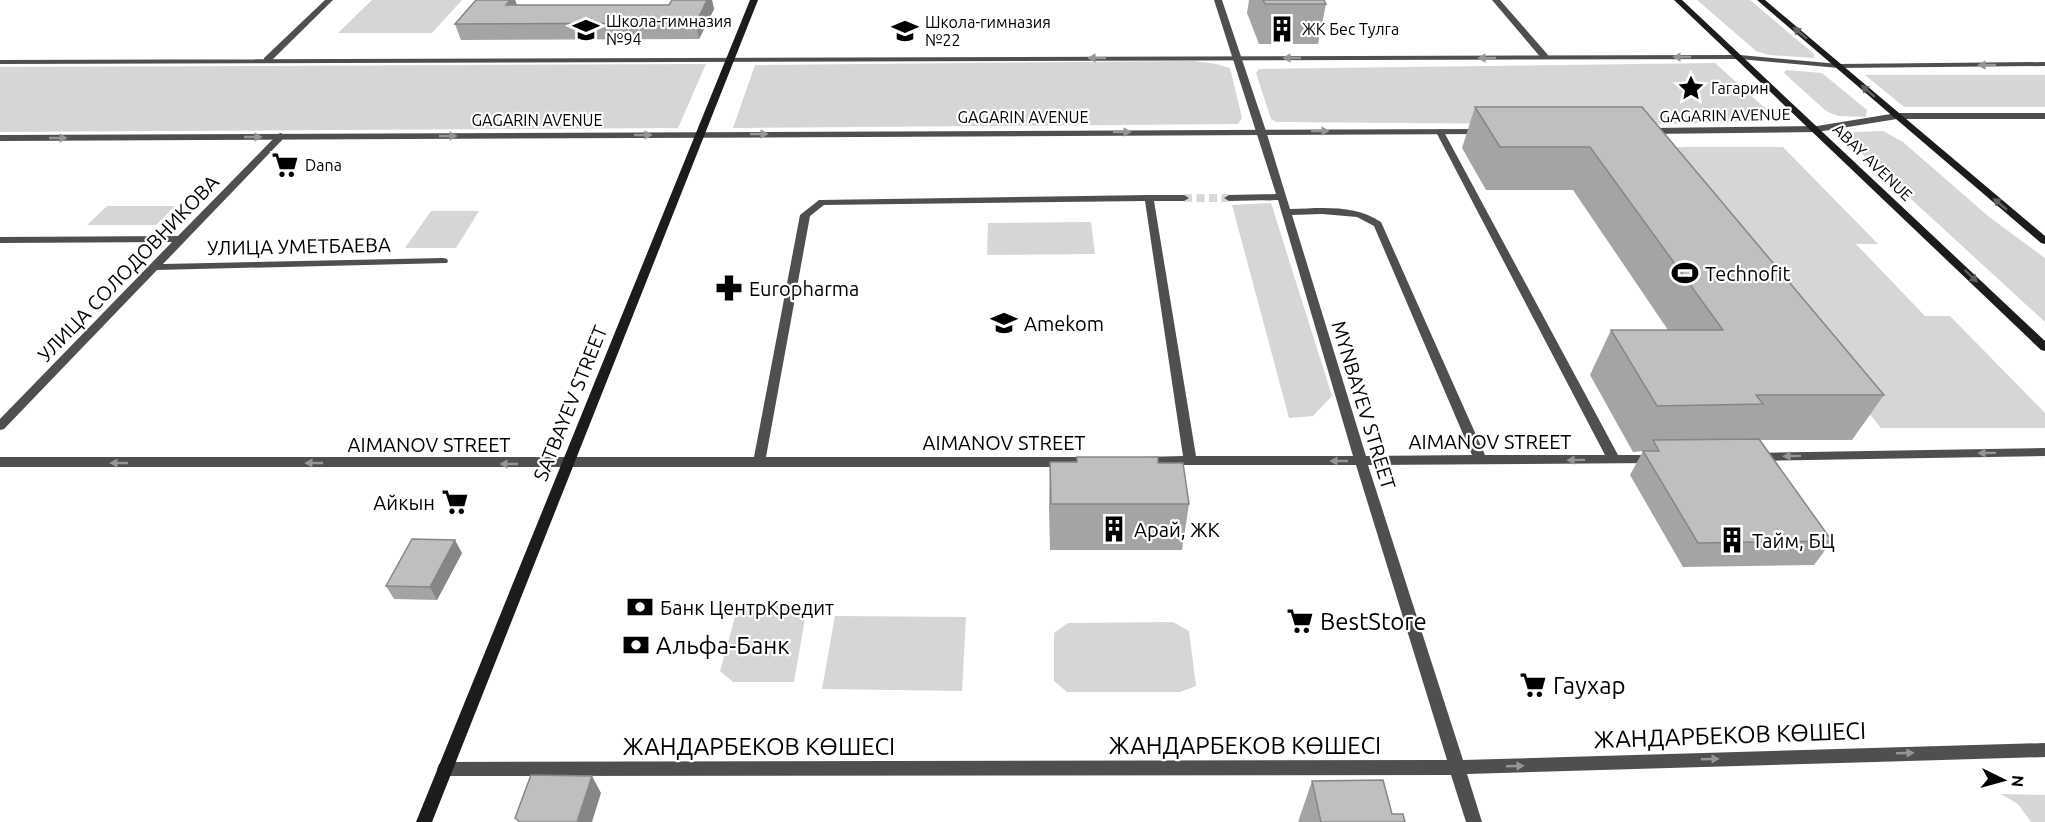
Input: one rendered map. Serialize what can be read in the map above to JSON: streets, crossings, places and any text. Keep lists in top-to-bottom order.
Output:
{
  "streets": {
    "main road": ["ABAY AVENUE", "SATBAYEV STREET"],
    "street": [
      "GAGARIN AVENUE",
      "УЛИЦА УМЕТБАЕВА",
      "УЛИЦА СОЛОДОВНИКОВА",
      "MYNBAYEV STREET",
      "AIMANOV STREET",
      "ЖАНДАРБЕКОВ КӨШЕСІ"
    ]
  },
  "crossings": [
    ["GAGARIN AVENUE", "ABAY AVENUE"],
    ["GAGARIN AVENUE", "УЛИЦА СОЛОДОВНИКОВА"],
    ["GAGARIN AVENUE", "SATBAYEV STREET"],
    ["GAGARIN AVENUE", "MYNBAYEV STREET"],
    ["УЛИЦА УМЕТБАЕВА", "УЛИЦА СОЛОДОВНИКОВА"],
    ["SATBAYEV STREET", "AIMANOV STREET"],
    ["SATBAYEV STREET", "ЖАНДАРБЕКОВ КӨШЕСІ"],
    ["MYNBAYEV STREET", "AIMANOV STREET"],
    ["MYNBAYEV STREET", "ЖАНДАРБЕКОВ КӨШЕСІ"]
  ],
  "one_way": ["AIMANOV STREET", "ЖАНДАРБЕКОВ КӨШЕСІ"],
  "places": {
    "building": ["ЖК Бес Тулга", "Арай, ЖК", "Тайм, БЦ"],
    "school or university": ["Школа-гимназия №94", "Школа-гимназия №22", "Amekom"],
    "place": ["Гагарин"],
    "supermarket": [
      "Dana",
      "Айкын",
      "BestStore",
      "Гаухар"
    ],
    "sports": ["Technofit"],
    "pharmacy": ["Europharma"],
    "bank": ["Банк ЦентрКредит", "Альфа-Банк"]
  },
  "north": "right"
}
